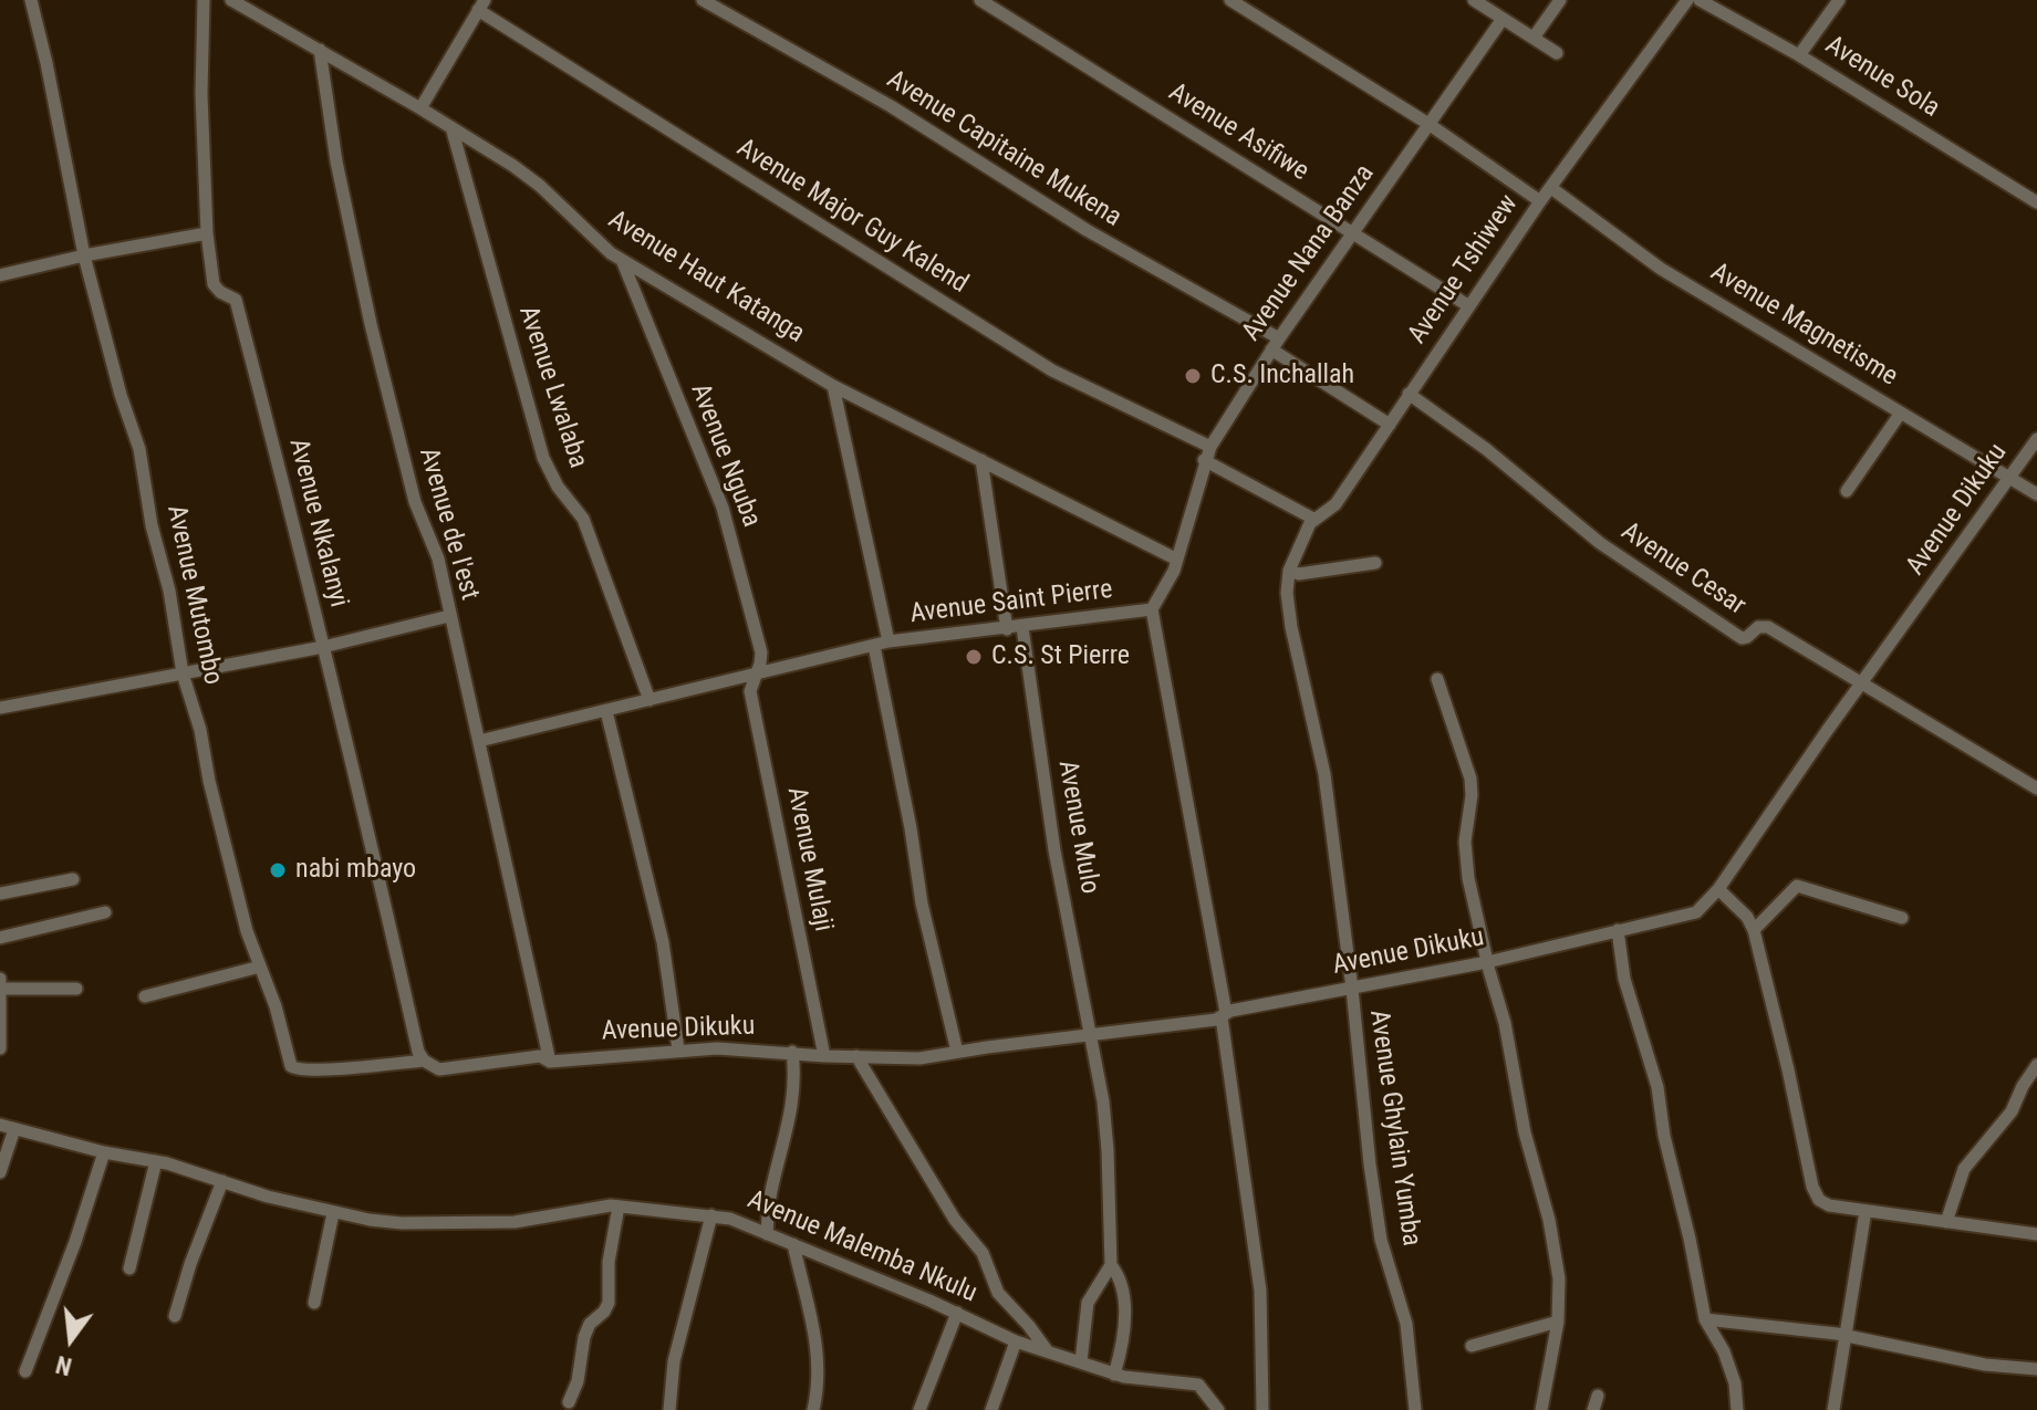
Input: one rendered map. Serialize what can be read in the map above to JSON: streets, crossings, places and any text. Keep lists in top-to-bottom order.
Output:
{
  "streets": {
    "street": [
      "Avenue Sola",
      "Avenue Asifiwe",
      "Avenue Capitaine Mukena",
      "Avenue Major Guy Kalend",
      "Avenue Nana Banza",
      "Avenue Tshiwew",
      "Avenue Haut Katanga",
      "Avenue Magnetisme",
      "Avenue Lwalaba",
      "Avenue Nguba",
      "Avenue Dikuku",
      "Avenue Nkalanyi",
      "Avenue de l'est",
      "Avenue Cesar",
      "Avenue Mutombo",
      "Avenue Saint Pierre",
      "Avenue Mulo",
      "Avenue Mulaji",
      "Avenue Ghylain Yumba",
      "Avenue Malemba Nkulu"
    ]
  },
  "crossings": [
    ["Avenue Asifiwe", "Avenue Nana Banza"],
    ["Avenue Asifiwe", "Avenue Tshiwew"],
    ["Avenue Capitaine Mukena", "Avenue Nana Banza"],
    ["Avenue Capitaine Mukena", "Avenue Tshiwew"],
    ["Avenue Major Guy Kalend", "Avenue Nana Banza"],
    ["Avenue Nana Banza", "Avenue Haut Katanga"],
    ["Avenue Nana Banza", "Avenue Saint Pierre"],
    ["Avenue Tshiwew", "Avenue Magnetisme"],
    ["Avenue Tshiwew", "Avenue Cesar"],
    ["Avenue Tshiwew", "Avenue Ghylain Yumba"],
    ["Avenue Haut Katanga", "Avenue Lwalaba"],
    ["Avenue Haut Katanga", "Avenue Nguba"],
    ["Avenue Haut Katanga", "Avenue de l'est"],
    ["Avenue Magnetisme", "Avenue Dikuku"],
    ["Avenue Lwalaba", "Avenue Saint Pierre"],
    ["Avenue Nguba", "Avenue Saint Pierre"],
    ["Avenue Nguba", "Avenue Mulaji"],
    ["Avenue Dikuku", "Avenue Nkalanyi"],
    ["Avenue Dikuku", "Avenue de l'est"],
    ["Avenue Dikuku", "Avenue Cesar"],
    ["Avenue Dikuku", "Avenue Mutombo"],
    ["Avenue Dikuku", "Avenue Saint Pierre"],
    ["Avenue Dikuku", "Avenue Mulo"],
    ["Avenue Dikuku", "Avenue Mulaji"],
    ["Avenue Dikuku", "Avenue Ghylain Yumba"],
    ["Avenue Nkalanyi", "Avenue Mutombo"],
    ["Avenue de l'est", "Avenue Saint Pierre"],
    ["Avenue Saint Pierre", "Avenue Mulo"],
    ["Avenue Saint Pierre", "Avenue Mulaji"],
    ["Avenue Mulo", "Avenue Malemba Nkulu"]
  ],
  "places": ["C.S. Inchallah", "C.S. St Pierre", "nabi mbayo"],
  "north": "bottom"
}
